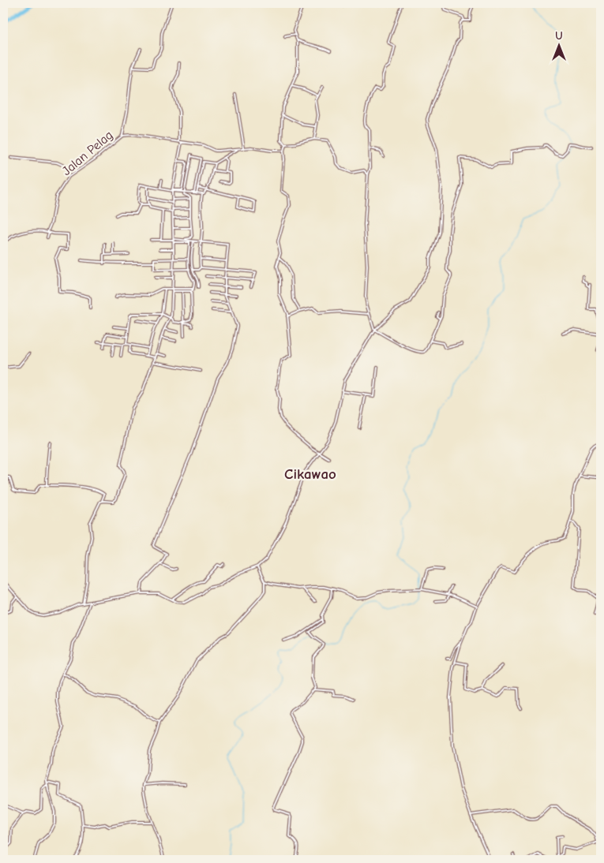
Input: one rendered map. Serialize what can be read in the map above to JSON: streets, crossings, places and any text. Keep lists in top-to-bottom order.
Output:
{
  "streets": {
    "street": ["Jalan Pelag"]
  },
  "districts": ["Cikawao"],
  "north": "top"
}
